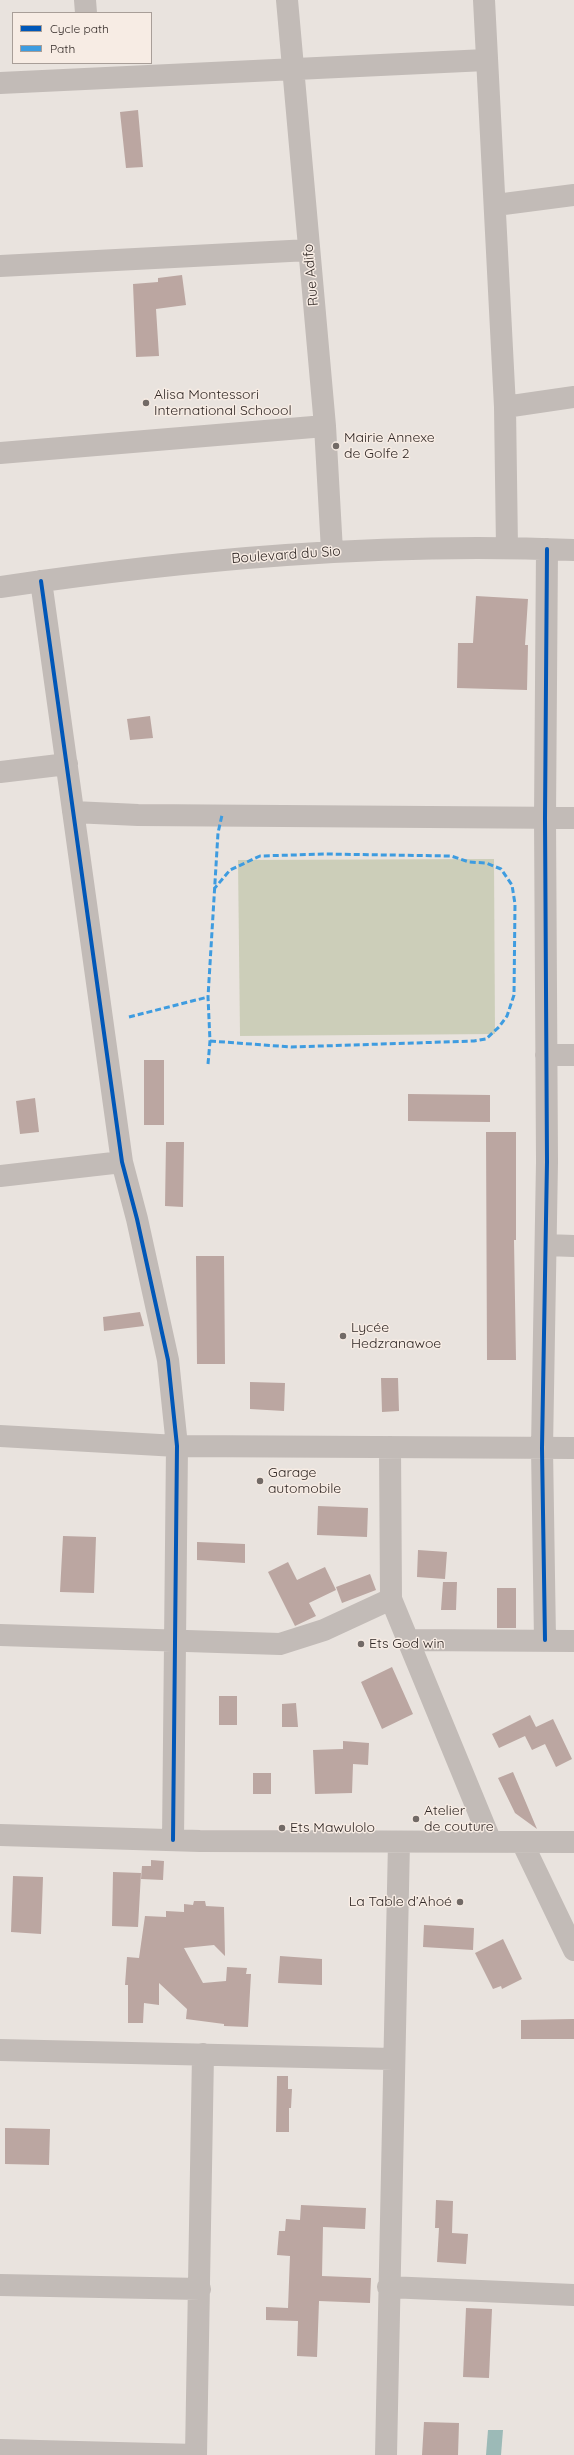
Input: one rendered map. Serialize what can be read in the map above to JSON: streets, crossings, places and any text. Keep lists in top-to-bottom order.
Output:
{
  "streets": {
    "street": ["Rue Adifo", "Boulevard du Sio"]
  },
  "crossings": [
    ["Rue Adifo", "Boulevard du Sio"]
  ],
  "places": [
    "Alisa Montessori International Schoool",
    "Mairie Annexe de Golfe 2",
    "Lycée Hedzranawoe",
    "Garage automobile",
    "Ets God win",
    "Atelier de couture",
    "Ets Mawulolo",
    "La Table d’Ahoé"
  ],
  "legend": ["Cycle path", "Path"]
}
